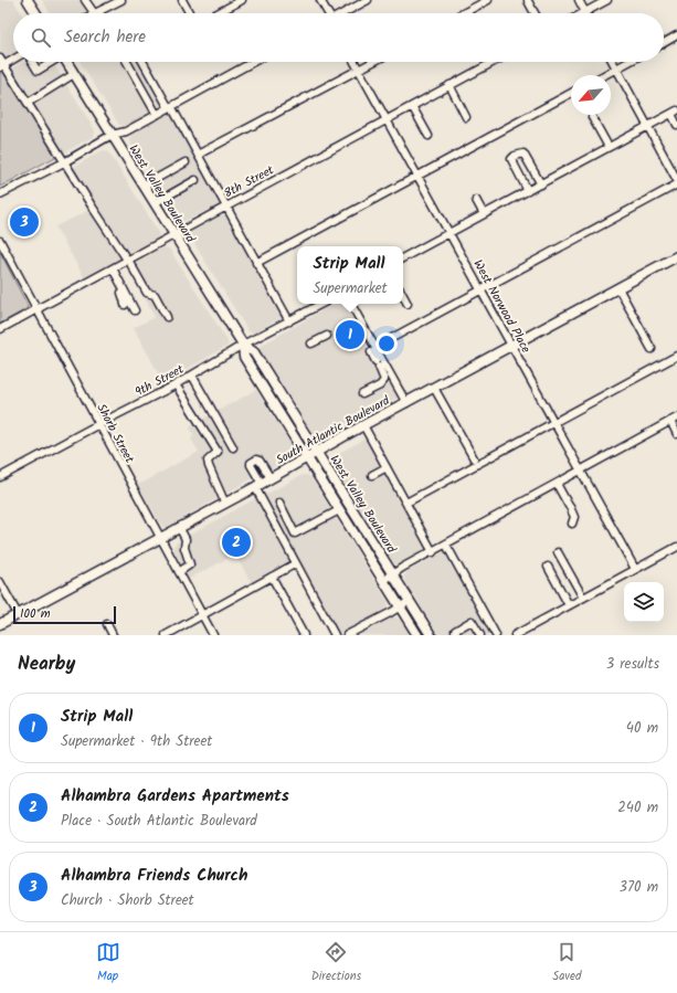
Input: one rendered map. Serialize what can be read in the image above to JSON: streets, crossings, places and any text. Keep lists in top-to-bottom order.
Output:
{
  "streets": {
    "main road": ["West Valley Boulevard", "South Atlantic Boulevard"],
    "street": [
      "8th Street",
      "West Norwood Place",
      "9th Street",
      "Shorb Street"
    ]
  },
  "crossings": [
    ["8th Street", "West Valley Boulevard"],
    ["8th Street", "West Norwood Place"],
    ["8th Street", "Shorb Street"],
    ["West Valley Boulevard", "9th Street"],
    ["West Valley Boulevard", "South Atlantic Boulevard"],
    ["West Norwood Place", "South Atlantic Boulevard"],
    ["9th Street", "Shorb Street"],
    ["South Atlantic Boulevard", "Shorb Street"]
  ],
  "scale_bar": "100 m",
  "north": "bottom left",
  "page": {
    "search": "Search here",
    "pins": ["3", "1", "2"],
    "popup": ["Strip Mall", "Supermarket"],
    "scale": "100 m",
    "heading": ["Nearby", "3 results"],
    "list": [
      {
        "mark": "1",
        "name": "Strip Mall",
        "note": "Supermarket · 9th Street",
        "value": "40 m"
      },
      {
        "mark": "2",
        "name": "Alhambra Gardens Apartments",
        "note": "Place · South Atlantic Boulevard",
        "value": "240 m"
      },
      {
        "mark": "3",
        "name": "Alhambra Friends Church",
        "note": "Church · Shorb Street",
        "value": "370 m"
      }
    ],
    "nav": ["Map", "Directions", "Saved"]
  }
}
